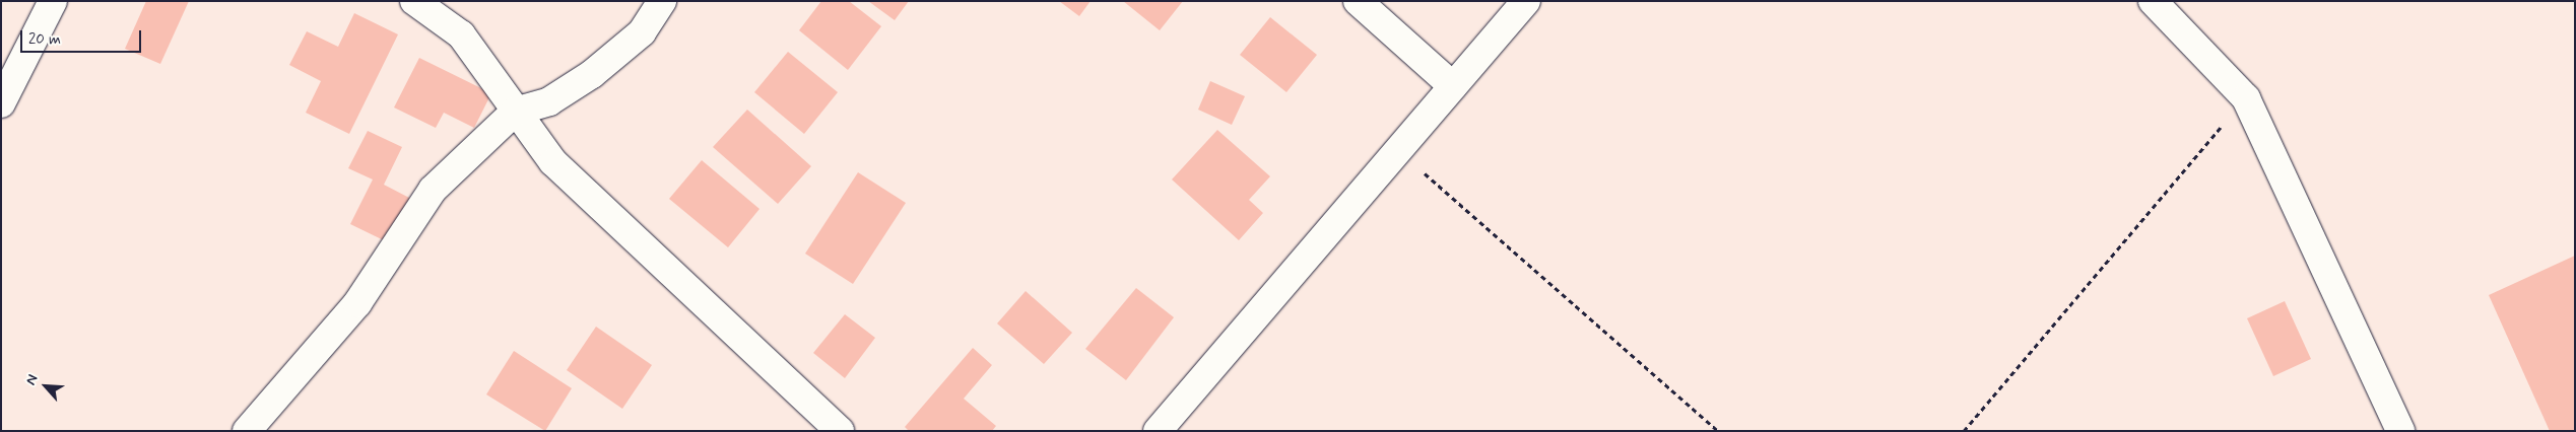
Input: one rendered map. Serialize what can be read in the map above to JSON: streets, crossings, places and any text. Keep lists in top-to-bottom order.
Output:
{
  "scale_bar": "20 m",
  "north": "top left"
}
